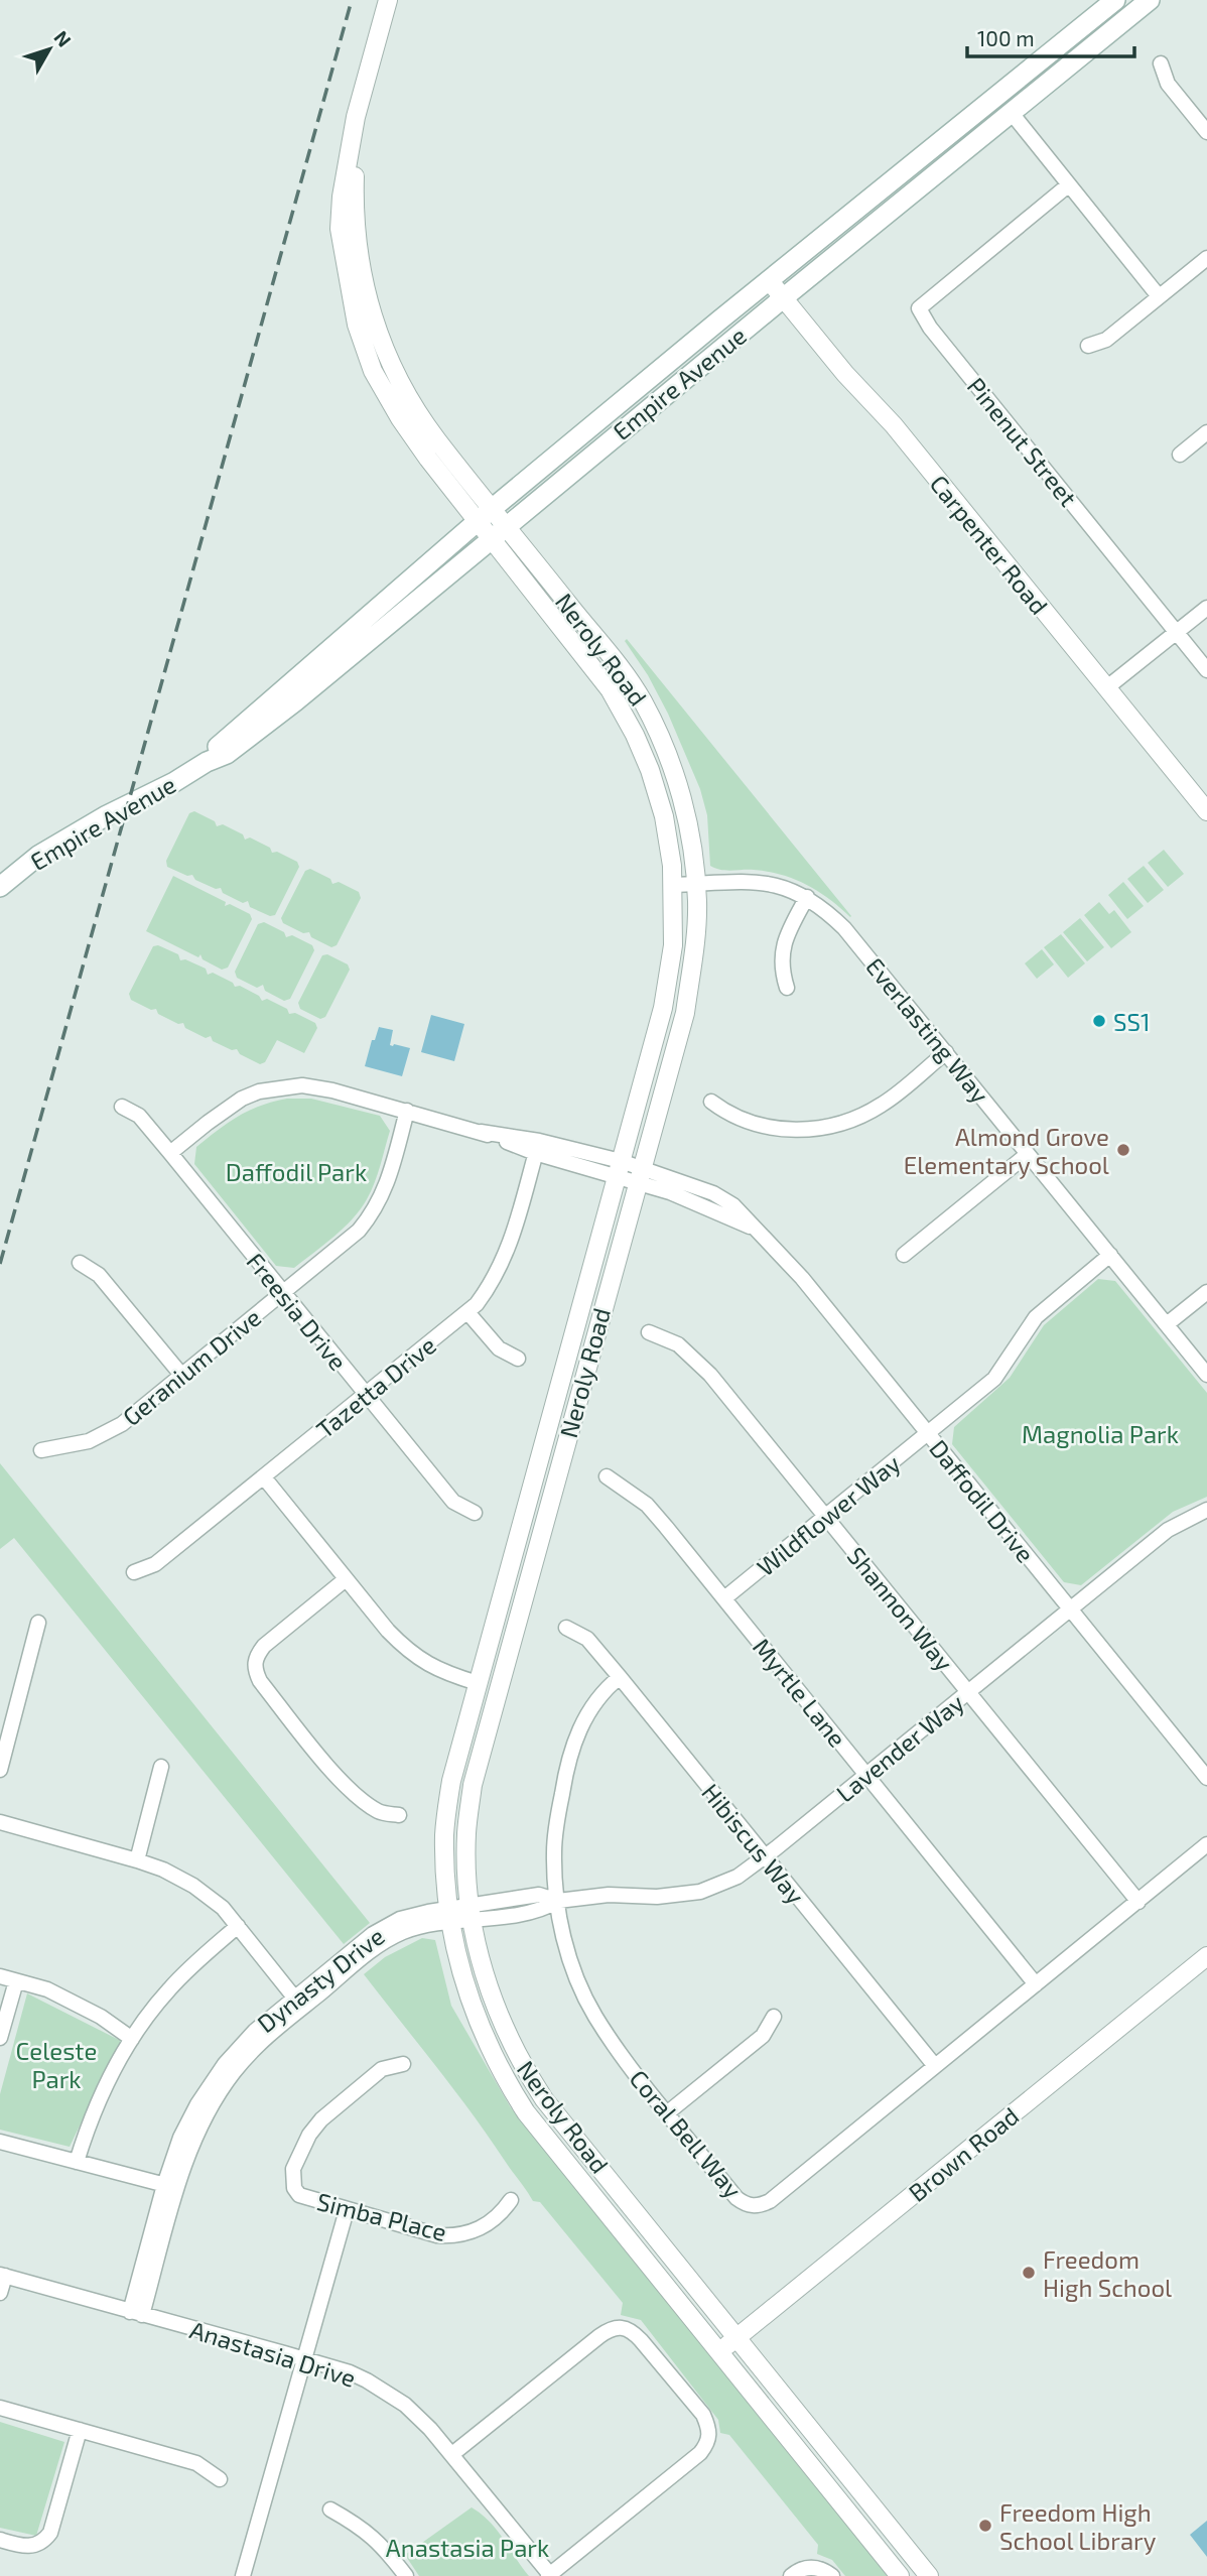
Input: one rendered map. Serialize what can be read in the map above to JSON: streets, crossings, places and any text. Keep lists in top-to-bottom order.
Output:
{
  "streets": {
    "main road": ["Empire Avenue"],
    "street": [
      "Pinenut Street",
      "Carpenter Road",
      "Neroly Road",
      "Everlasting Way",
      "Freesia Drive",
      "Geranium Drive",
      "Tazetta Drive",
      "Daffodil Drive",
      "Wildflower Way",
      "Shannon Way",
      "Myrtle Lane",
      "Lavender Way",
      "Hibiscus Way",
      "Dynasty Drive",
      "Coral Bell Way",
      "Brown Road",
      "Simba Place",
      "Anastasia Drive"
    ]
  },
  "crossings": [
    ["Empire Avenue", "Carpenter Road"],
    ["Empire Avenue", "Neroly Road"],
    ["Neroly Road", "Everlasting Way"],
    ["Neroly Road", "Daffodil Drive"],
    ["Neroly Road", "Dynasty Drive"],
    ["Neroly Road", "Brown Road"],
    ["Everlasting Way", "Wildflower Way"],
    ["Freesia Drive", "Geranium Drive"],
    ["Freesia Drive", "Tazetta Drive"],
    ["Freesia Drive", "Daffodil Drive"],
    ["Geranium Drive", "Daffodil Drive"],
    ["Tazetta Drive", "Daffodil Drive"],
    ["Daffodil Drive", "Wildflower Way"],
    ["Daffodil Drive", "Lavender Way"],
    ["Wildflower Way", "Shannon Way"],
    ["Wildflower Way", "Myrtle Lane"],
    ["Shannon Way", "Lavender Way"],
    ["Shannon Way", "Coral Bell Way"],
    ["Myrtle Lane", "Lavender Way"],
    ["Myrtle Lane", "Coral Bell Way"],
    ["Lavender Way", "Hibiscus Way"],
    ["Lavender Way", "Dynasty Drive"],
    ["Lavender Way", "Coral Bell Way"],
    ["Hibiscus Way", "Coral Bell Way"],
    ["Dynasty Drive", "Coral Bell Way"],
    ["Dynasty Drive", "Anastasia Drive"]
  ],
  "parks": [
    "Daffodil Park",
    "Magnolia Park",
    "Celeste Park",
    "Anastasia Park"
  ],
  "places": [
    "SS1",
    "Almond Grove Elementary School",
    "Freedom High School",
    "Freedom High School Library"
  ],
  "scale_bar": "100 m",
  "north": "top right"
}
